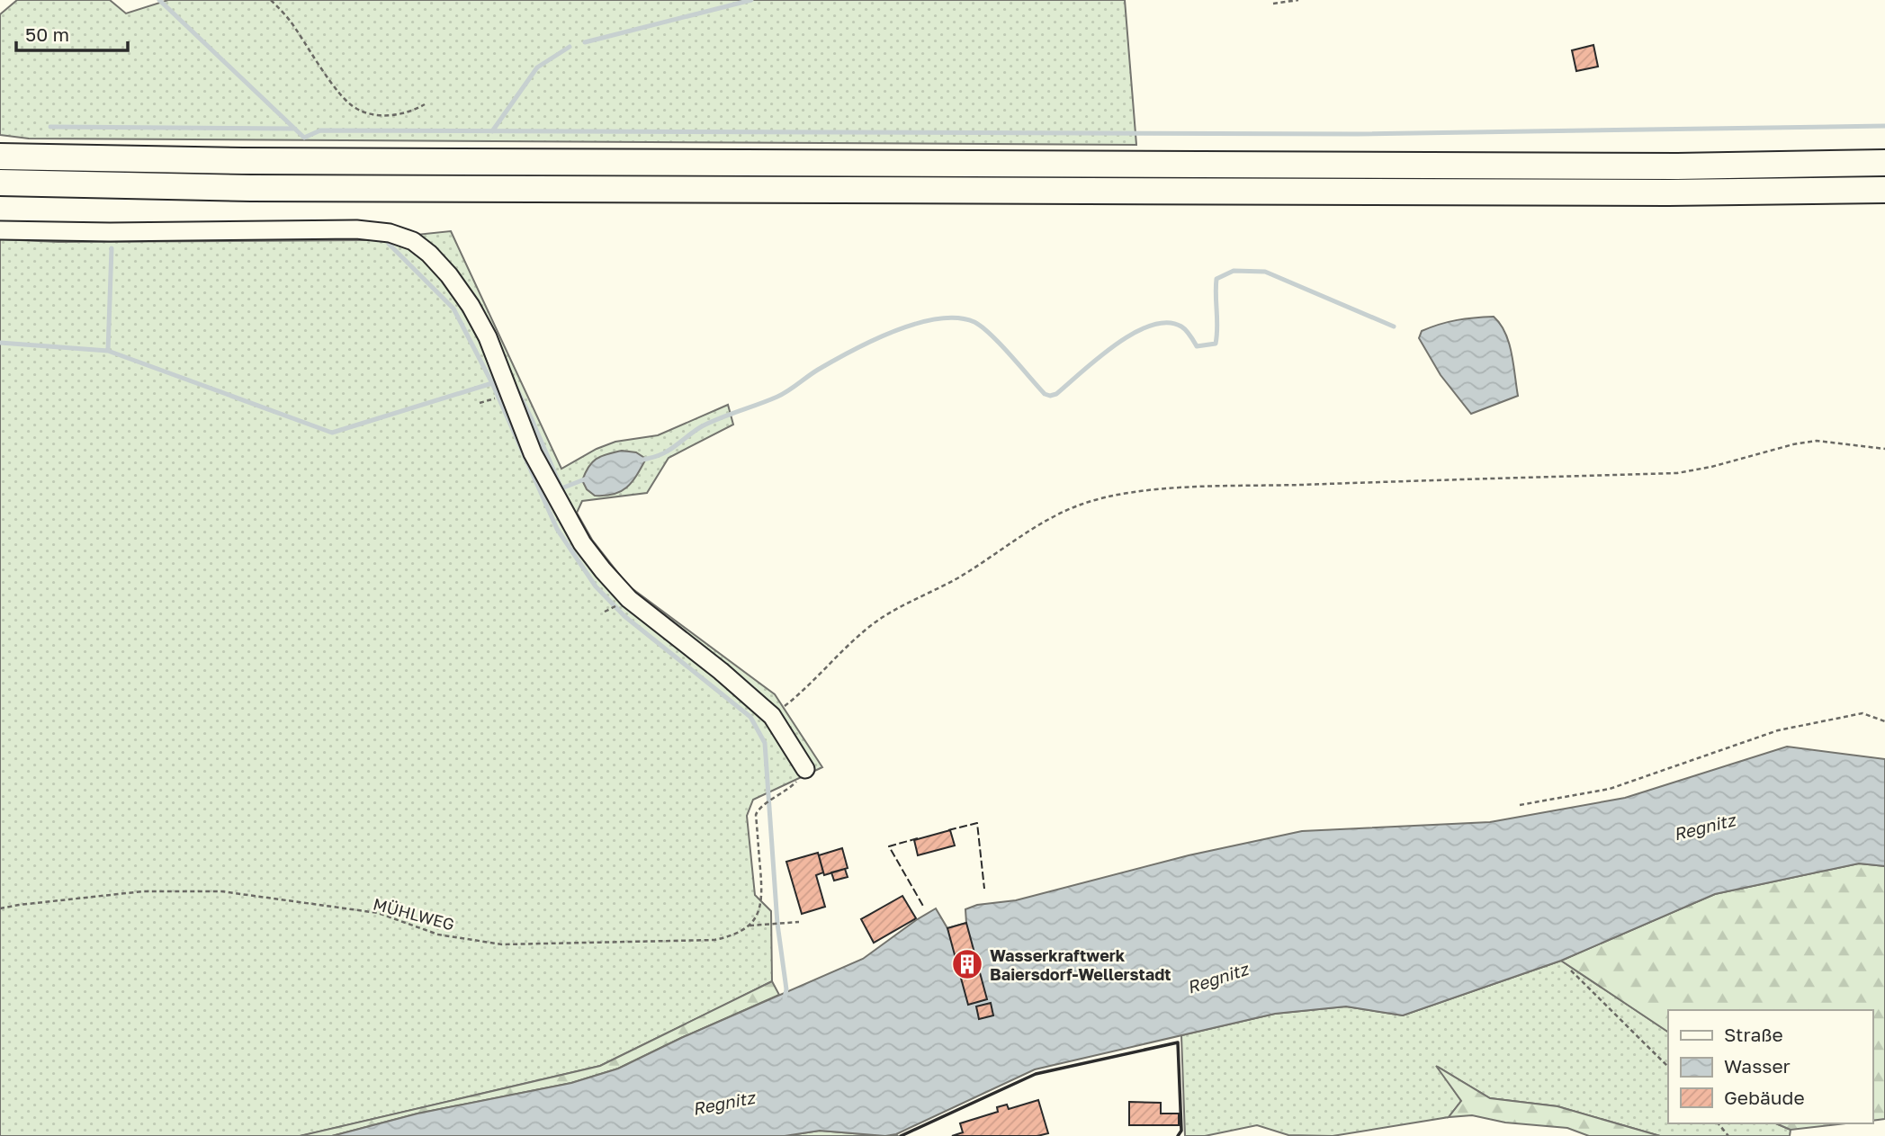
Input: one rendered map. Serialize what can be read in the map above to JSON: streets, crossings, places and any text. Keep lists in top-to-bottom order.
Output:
{
  "streets": {
    "path": ["MÜHLWEG"]
  },
  "water": ["Regnitz"],
  "places": {
    "building": ["Wasserkraftwerk Baiersdorf-Wellerstadt"]
  },
  "legend": ["Straße", "Wasser", "Gebäude"],
  "scale_bar": "50 m"
}
